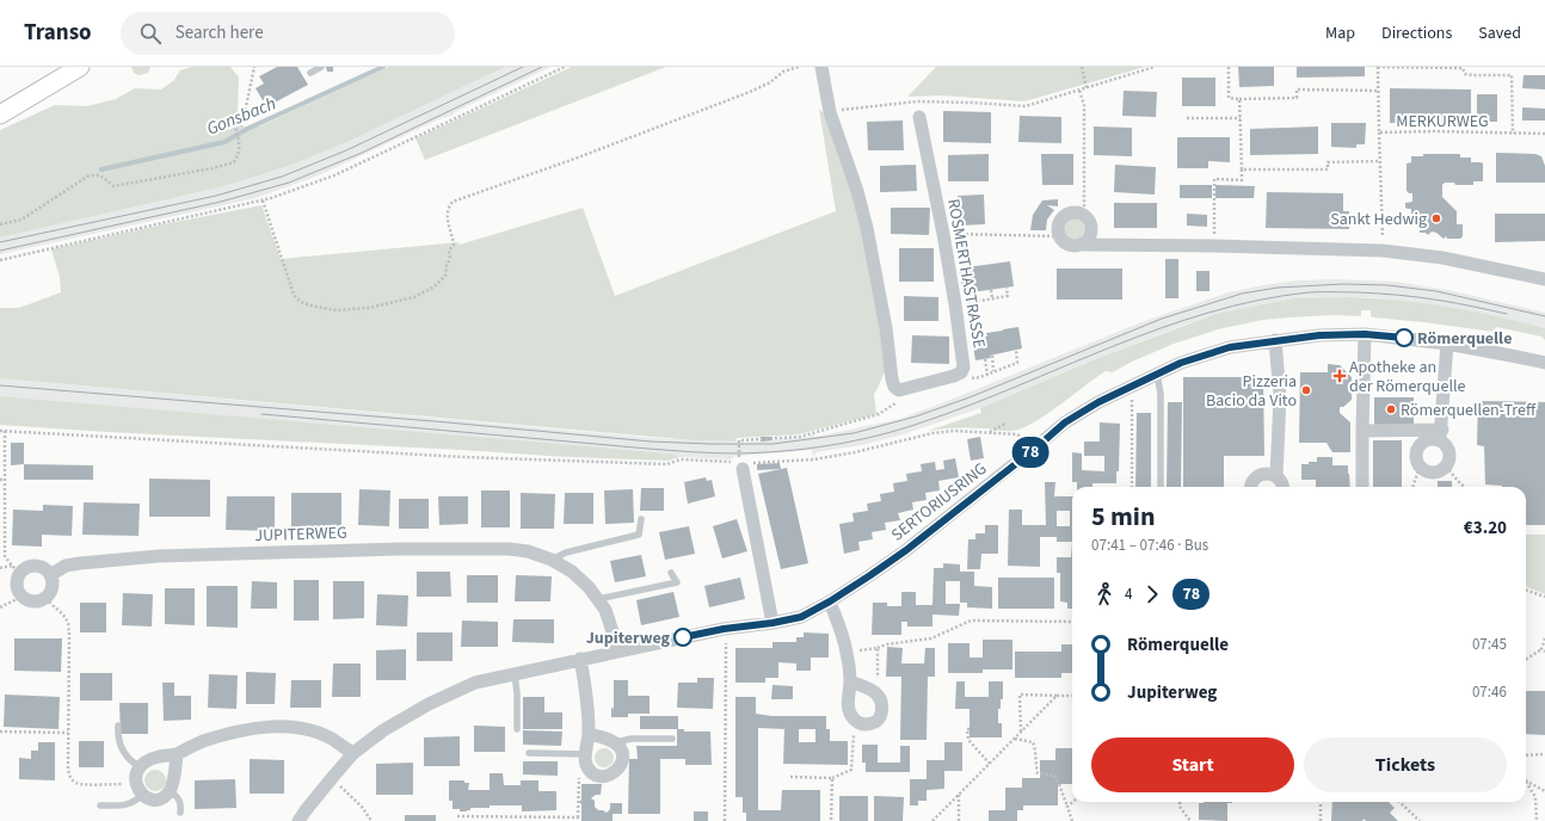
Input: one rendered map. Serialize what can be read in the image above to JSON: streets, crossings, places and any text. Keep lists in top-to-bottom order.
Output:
{
  "streets": {
    "street": ["ROSMERTHASTRASSE", "SERTORIUSRING", "JUPITERWEG"],
    "path": ["MERKURWEG"]
  },
  "crossings": [
    ["SERTORIUSRING", "JUPITERWEG"]
  ],
  "water": ["Gonsbach"],
  "places": {
    "other": [
      "Sankt Hedwig",
      "Römerquelle",
      "Pizzeria Bacio da Vito",
      "Römerquellen-Treff",
      "Jupiterweg"
    ],
    "health": ["Apotheke an der Römerquelle"]
  },
  "lines": ["bus line 78"],
  "page": {
    "header": "Transo",
    "search": "Search here",
    "nav": ["Map", "Directions", "Saved"],
    "on_map": "78",
    "heading": ["5 min", "07:41 – 07:46 · Bus", "€3.20"],
    "legs": ["4", "78"],
    "list": [
      {
        "name": "Römerquelle",
        "value": "07:45"
      },
      {
        "name": "Jupiterweg",
        "value": "07:46"
      }
    ],
    "buttons": ["Start", "Tickets"]
  }
}
